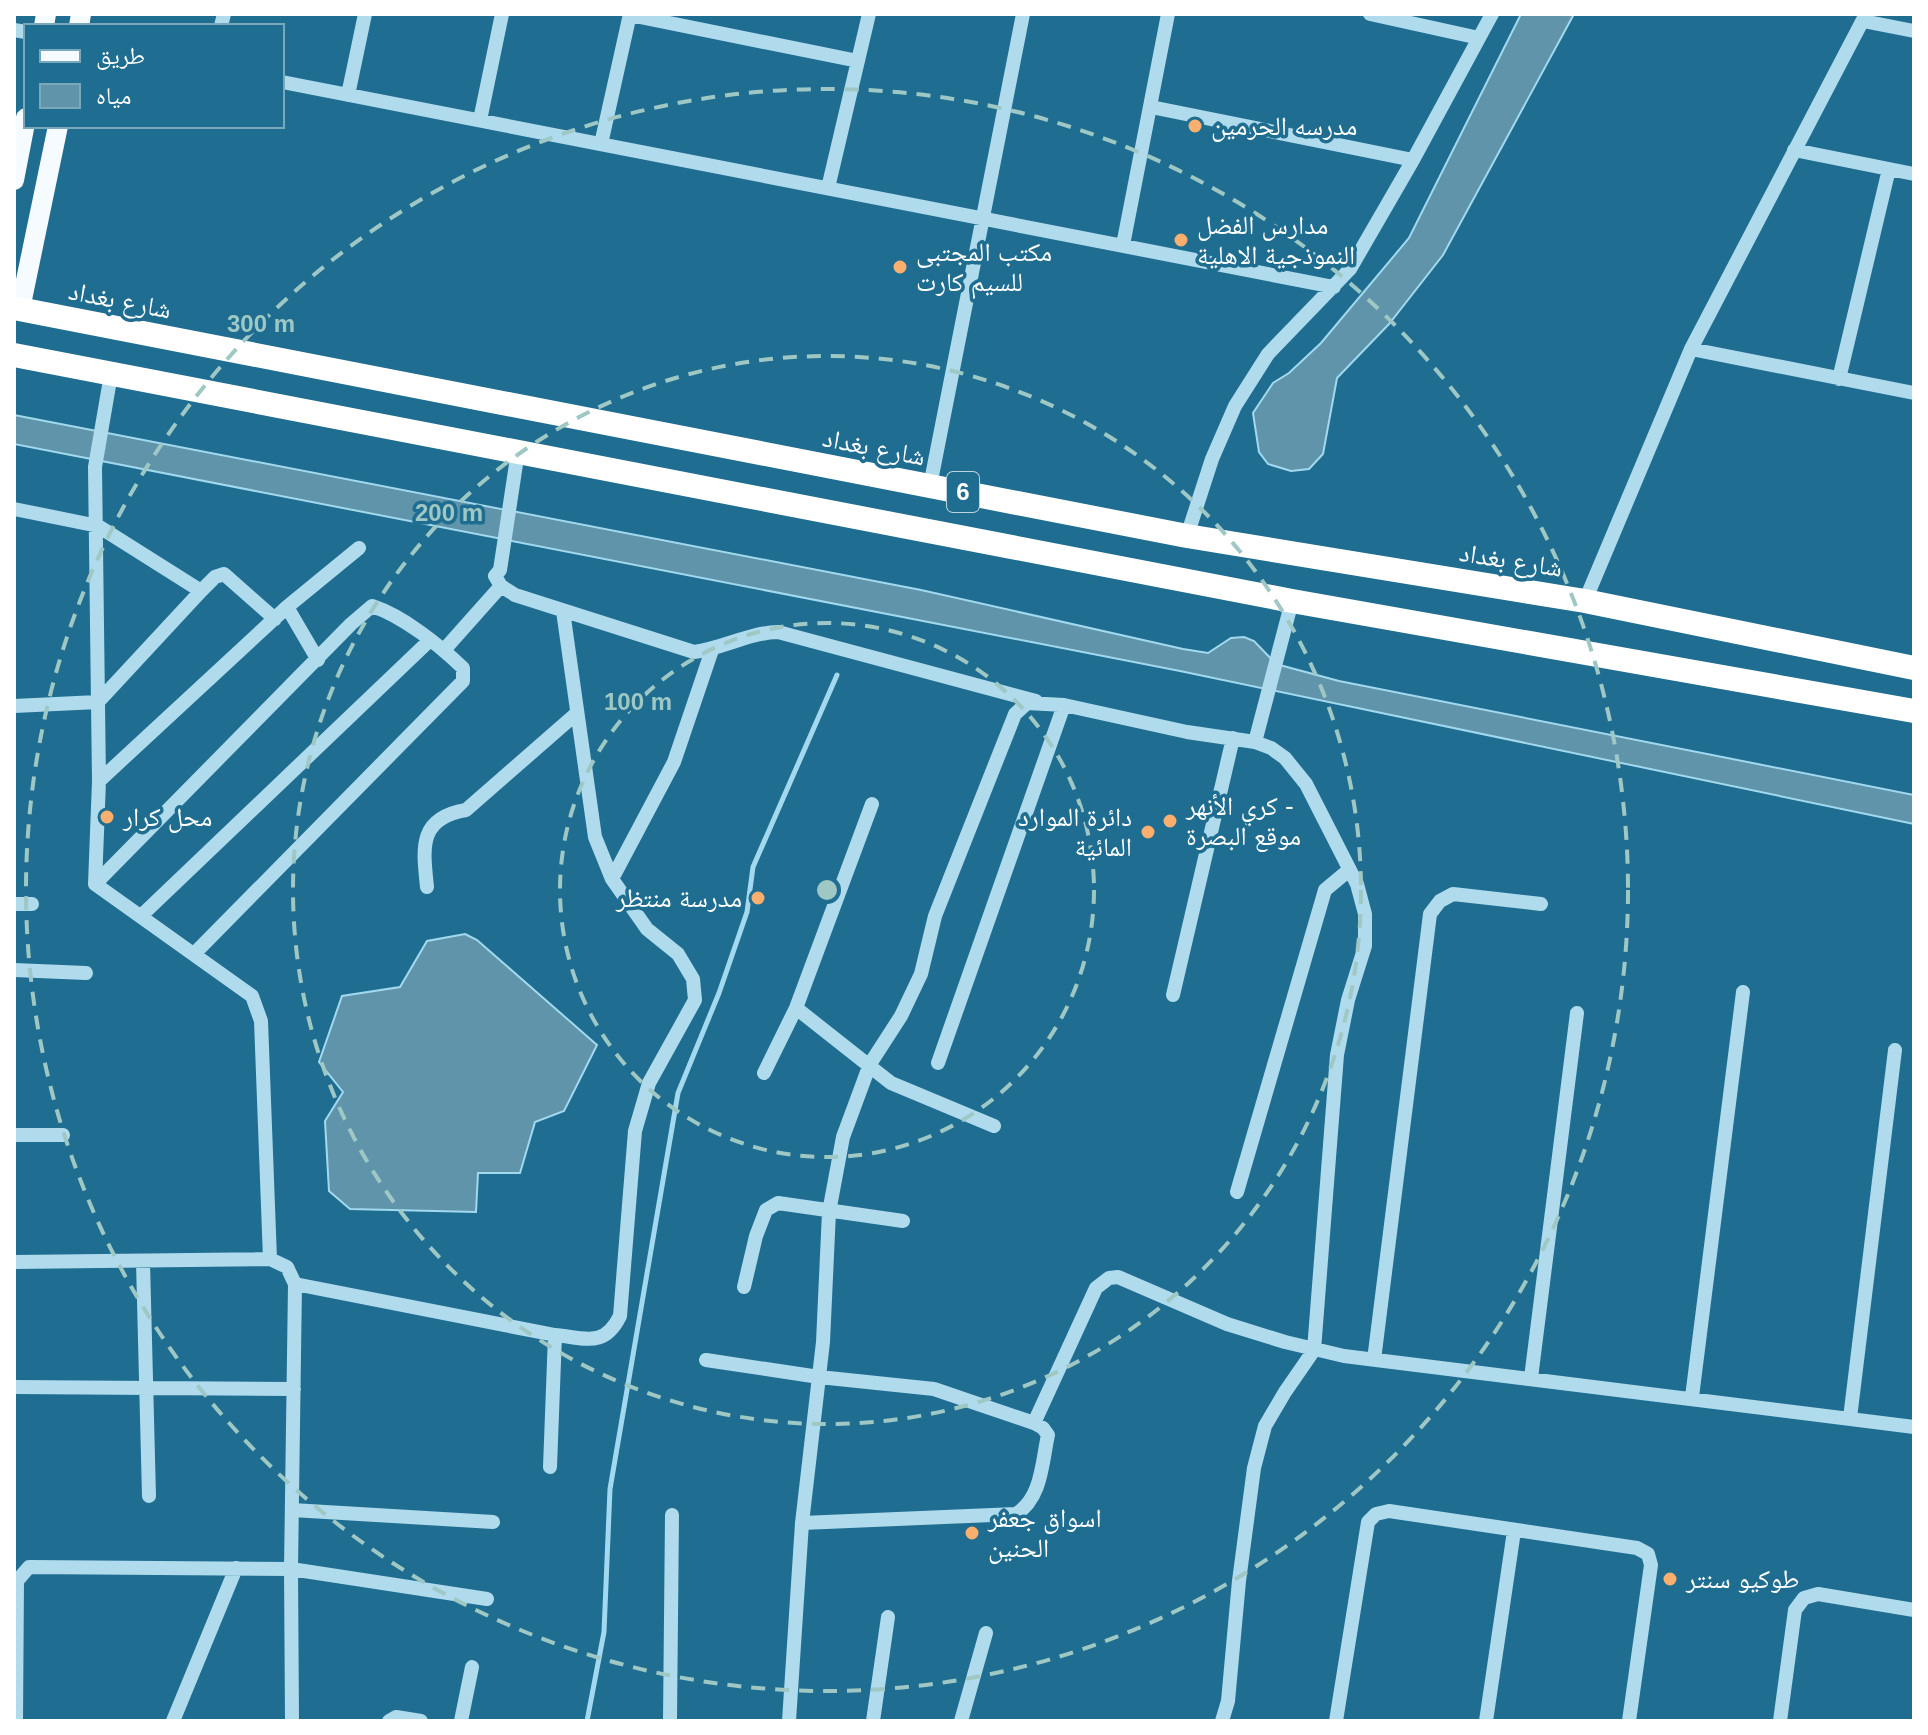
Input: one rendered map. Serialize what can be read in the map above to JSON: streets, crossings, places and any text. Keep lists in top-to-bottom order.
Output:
{
  "streets": {
    "highway": ["شارع بغداد", "6"]
  },
  "places": [
    "مدرسه الحرمين",
    "مدارس الفضل النموذجية الاهلية",
    "مكتب المجتبى للسيم كارت",
    "محل كرار",
    "كري الأنهر - موقع البصرة",
    "دائرة الموارد المائية",
    "مدرسة منتظر",
    "اسواق جعفر الحنين",
    "طوكيو سنتر"
  ],
  "legend": ["طريق", "مياه"],
  "rings": ["300 m", "200 m", "100 m"]
}
